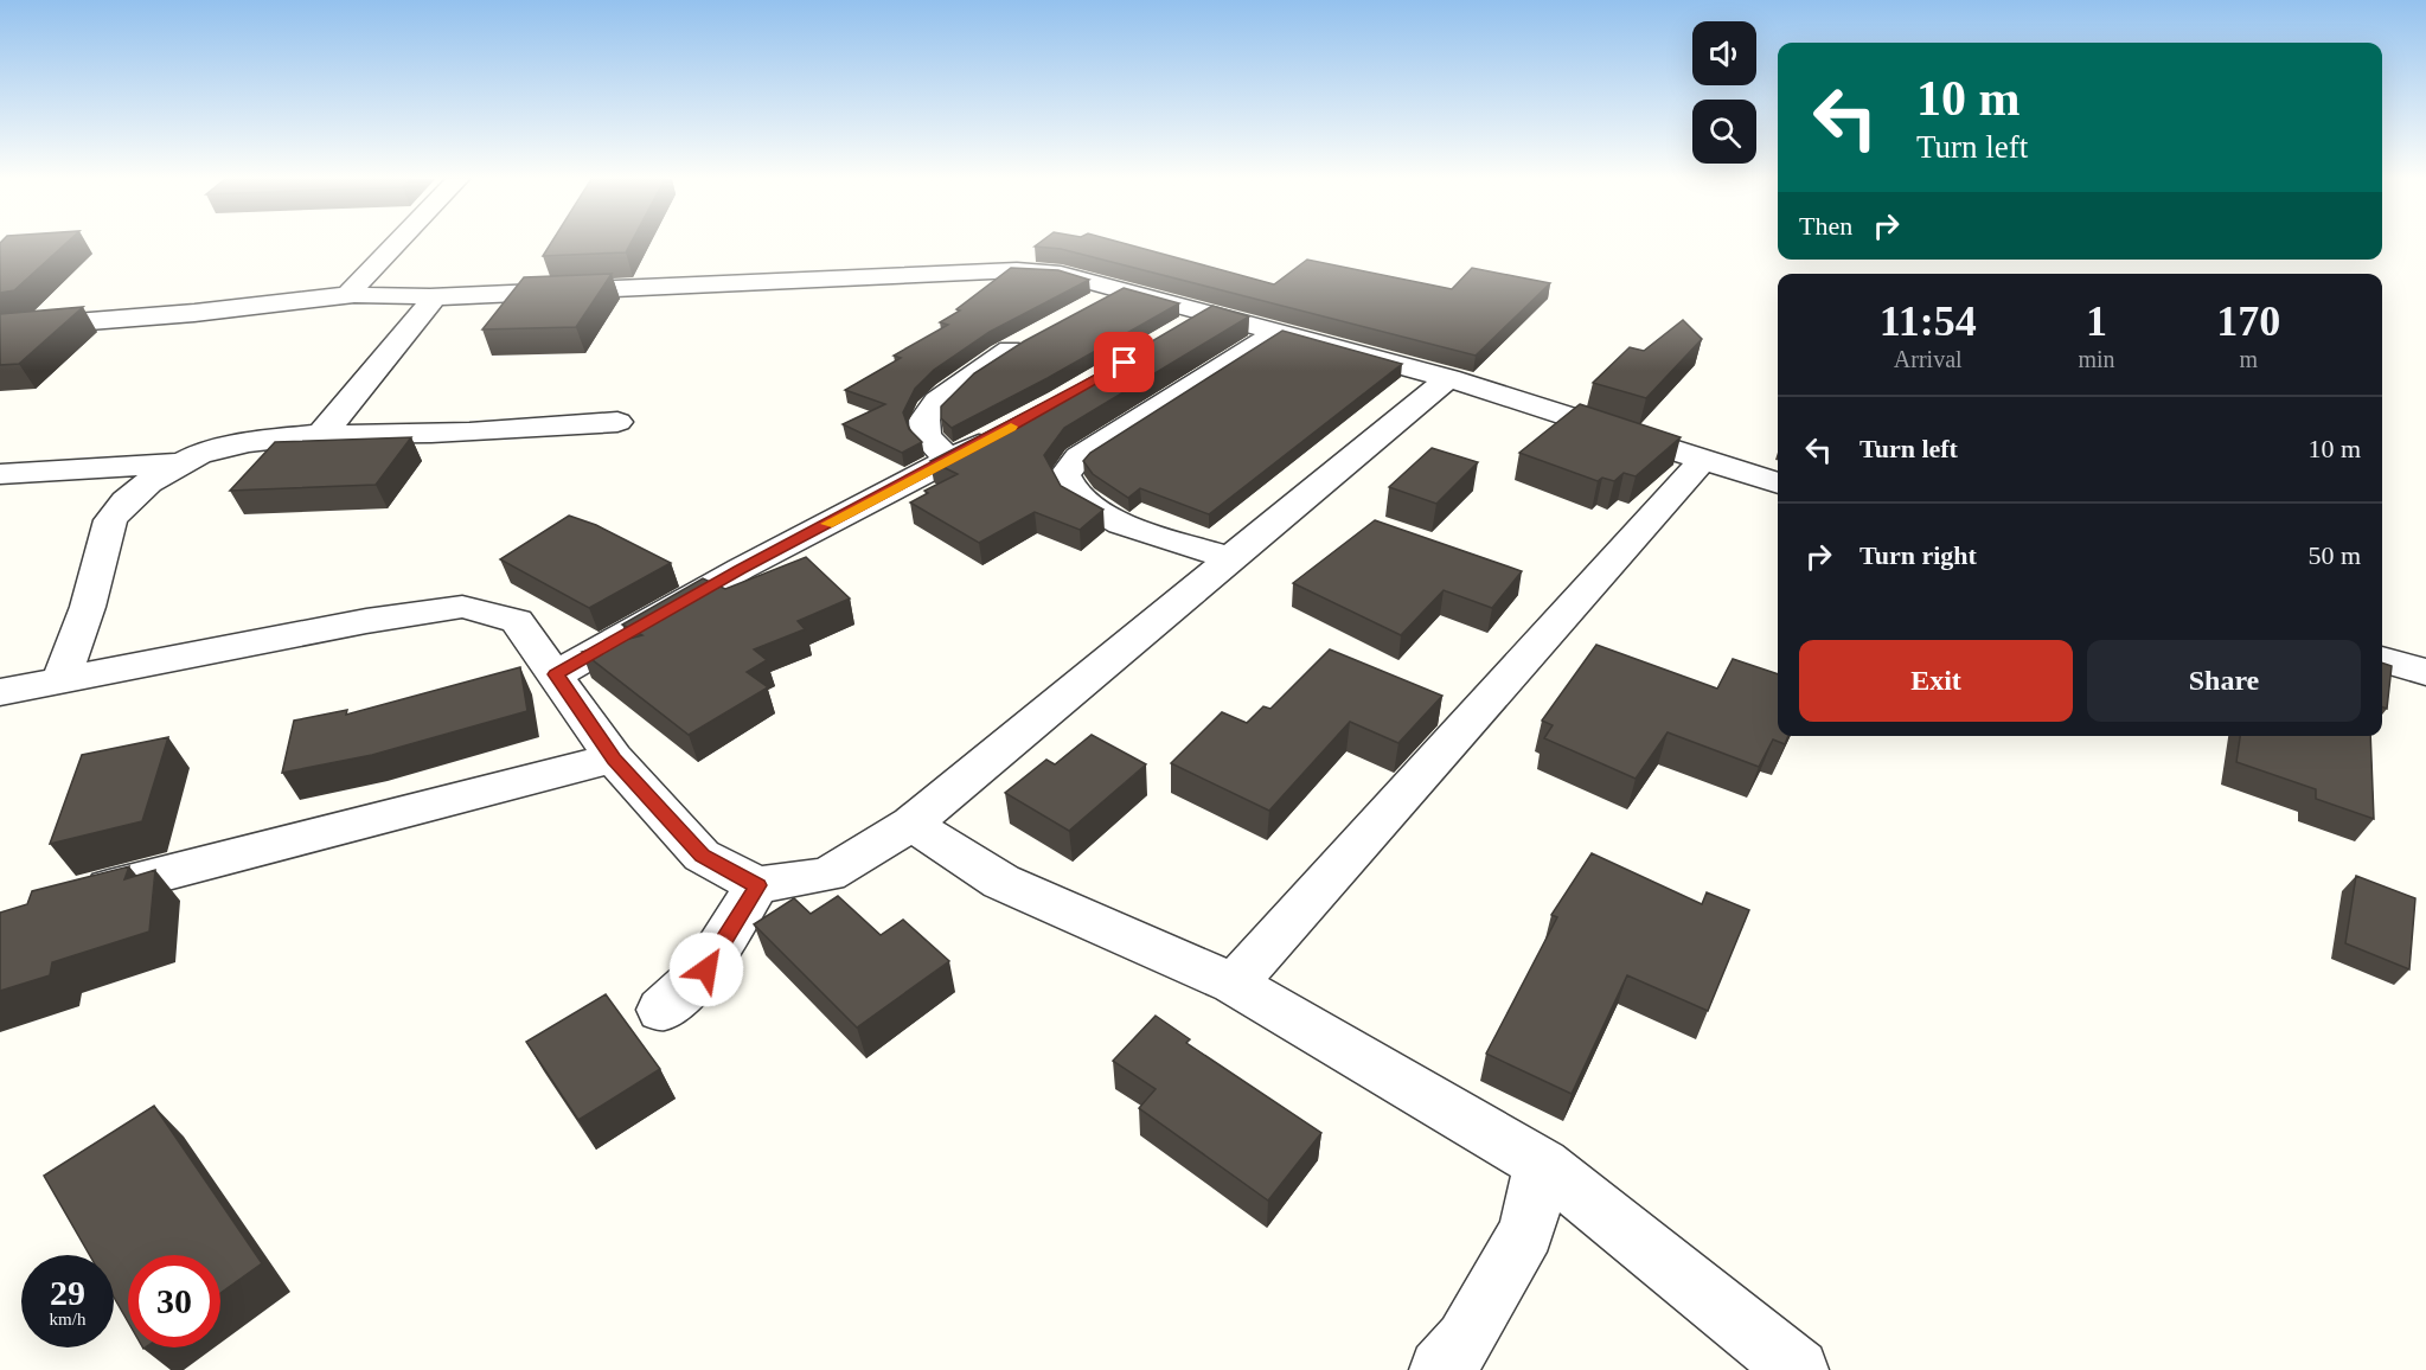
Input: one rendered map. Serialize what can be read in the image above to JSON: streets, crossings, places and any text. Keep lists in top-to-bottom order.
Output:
{
  "page": {
    "turn": ["10 m", "Turn left"],
    "then": "Then",
    "eta": [
      "11:54",
      "Arrival",
      "1",
      "min",
      "170",
      "m"
    ],
    "list": [
      {
        "name": "Turn left",
        "value": "10 m"
      },
      {
        "name": "Turn right",
        "value": "50 m"
      }
    ],
    "buttons": ["Exit", "Share"],
    "speed": "29 km/h",
    "limit": "30"
  }
}
